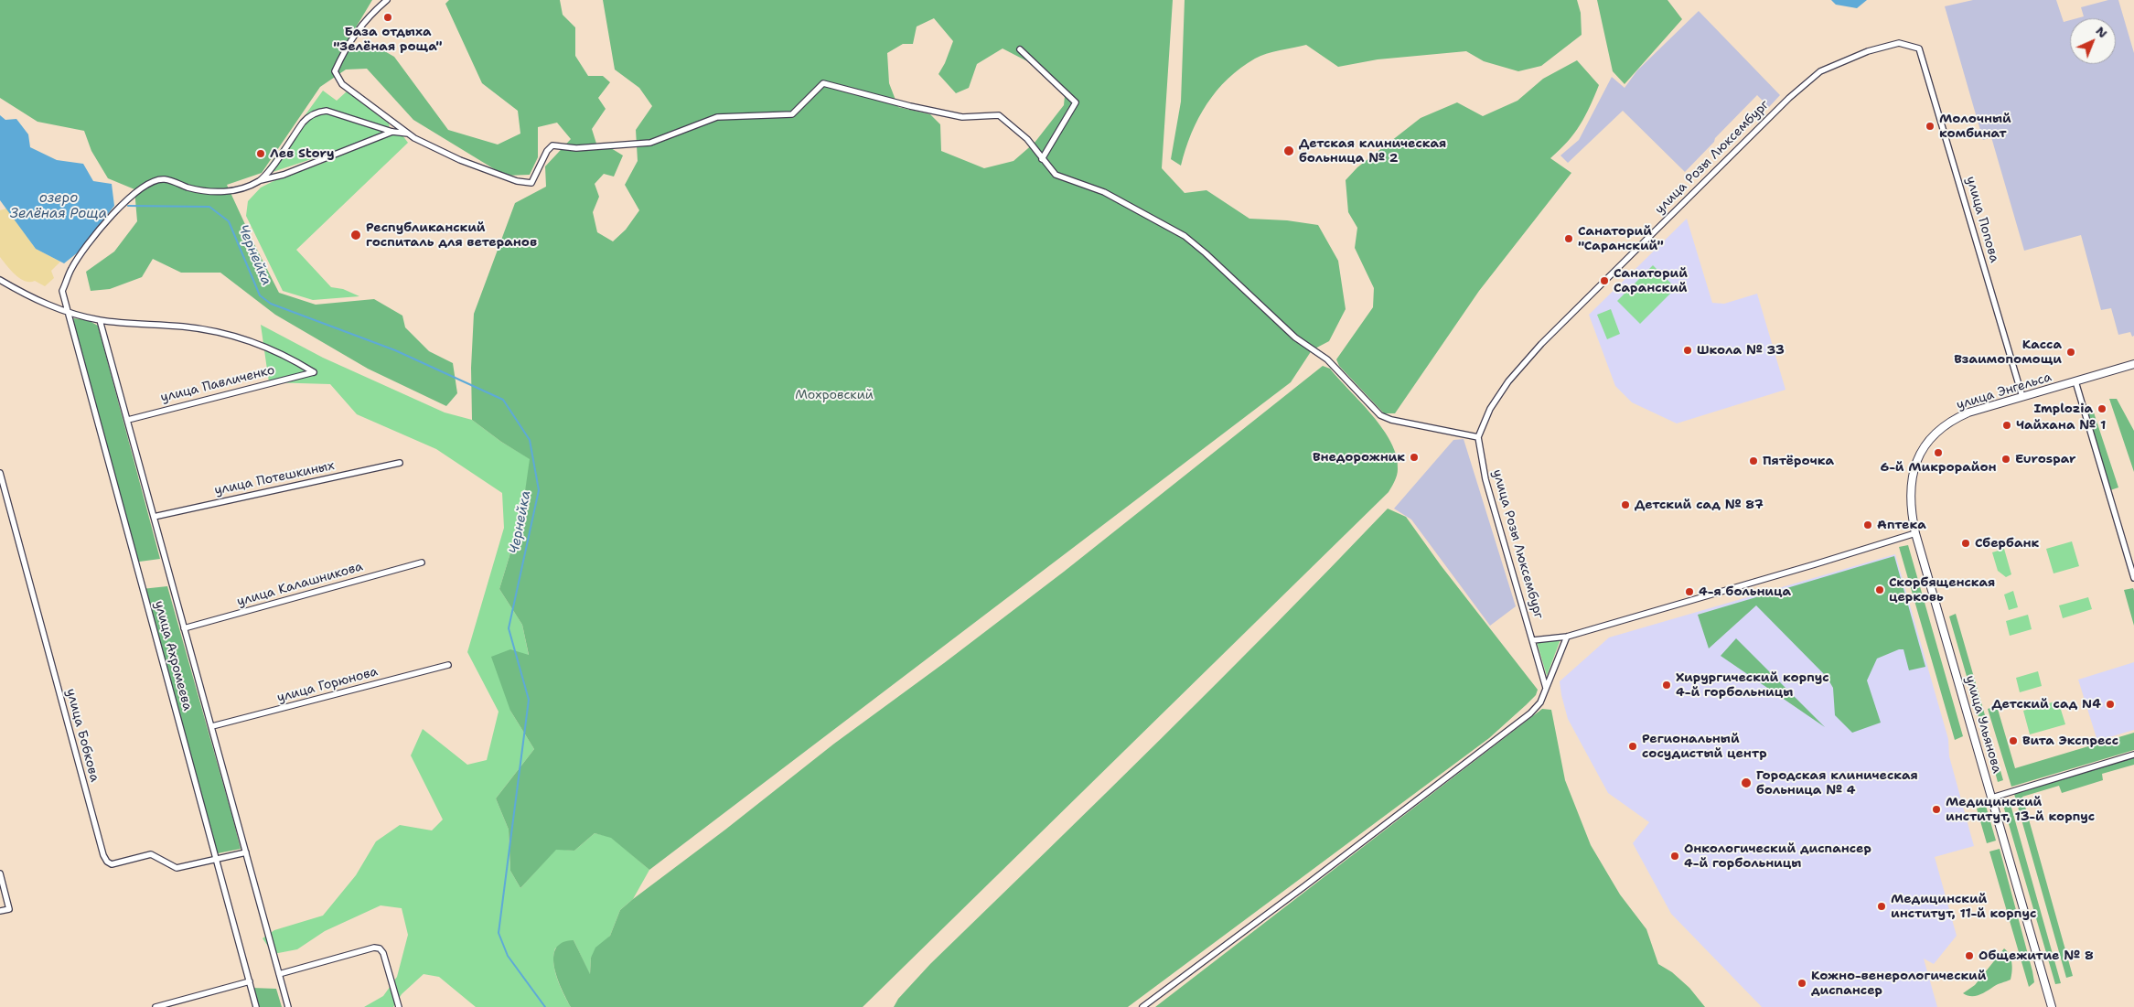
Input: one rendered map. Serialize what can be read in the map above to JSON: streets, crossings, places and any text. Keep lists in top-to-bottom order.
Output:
{
  "streets": {
    "main road": ["улица Энгельса", "улица Ульянова"],
    "street": [
      "улица Розы Люксембург",
      "улица Попова",
      "улица Павличенко",
      "улица Потешкиных",
      "улица Калашникова",
      "улица Ахромеева",
      "улица Горюнова",
      "улица Бобкова"
    ]
  },
  "crossings": [
    ["улица Розы Люксембург", "улица Попова"],
    ["улица Попова", "улица Энгельса"],
    ["улица Павличенко", "улица Ахромеева"],
    ["улица Энгельса", "улица Ульянова"],
    ["улица Потешкиных", "улица Ахромеева"],
    ["улица Калашникова", "улица Ахромеева"],
    ["улица Ахромеева", "улица Горюнова"],
    ["улица Ахромеева", "улица Бобкова"]
  ],
  "water": ["озеро Зелёная Роща", "Чернейка"],
  "parks": ["Мохровский"],
  "places": [
    "База отдыха \"Зелёная роща\"",
    "Молочный комбинат",
    "Детская клиническая больница № 2",
    "Лев Story",
    "Республиканский госпиталь для ветеранов",
    "Санаторий \"Саранский\"",
    "Санаторий Саранский",
    "Школа № 33",
    "Касса Взаимопомощи",
    "Implozia",
    "Чайхана № 1",
    "6-й Микрорайон",
    "Внедорожник",
    "Eurospar",
    "Пятёрочка",
    "Детский сад № 87",
    "Аптека",
    "Сбербанк",
    "Скорбященская церковь",
    "4-я больница",
    "Хирургический корпус 4-й горбольницы",
    "Детский сад N4",
    "Вита Экспресс",
    "Региональный сосудистый центр",
    "Городская клиническая больница № 4",
    "Медицинский институт, 13-й корпус",
    "Онкологический диспансер 4-й горбольницы",
    "Медицинский институт, 11-й корпус",
    "Общежитие № 8",
    "Кожно-венерологический диспансер"
  ],
  "north": "top right"
}
